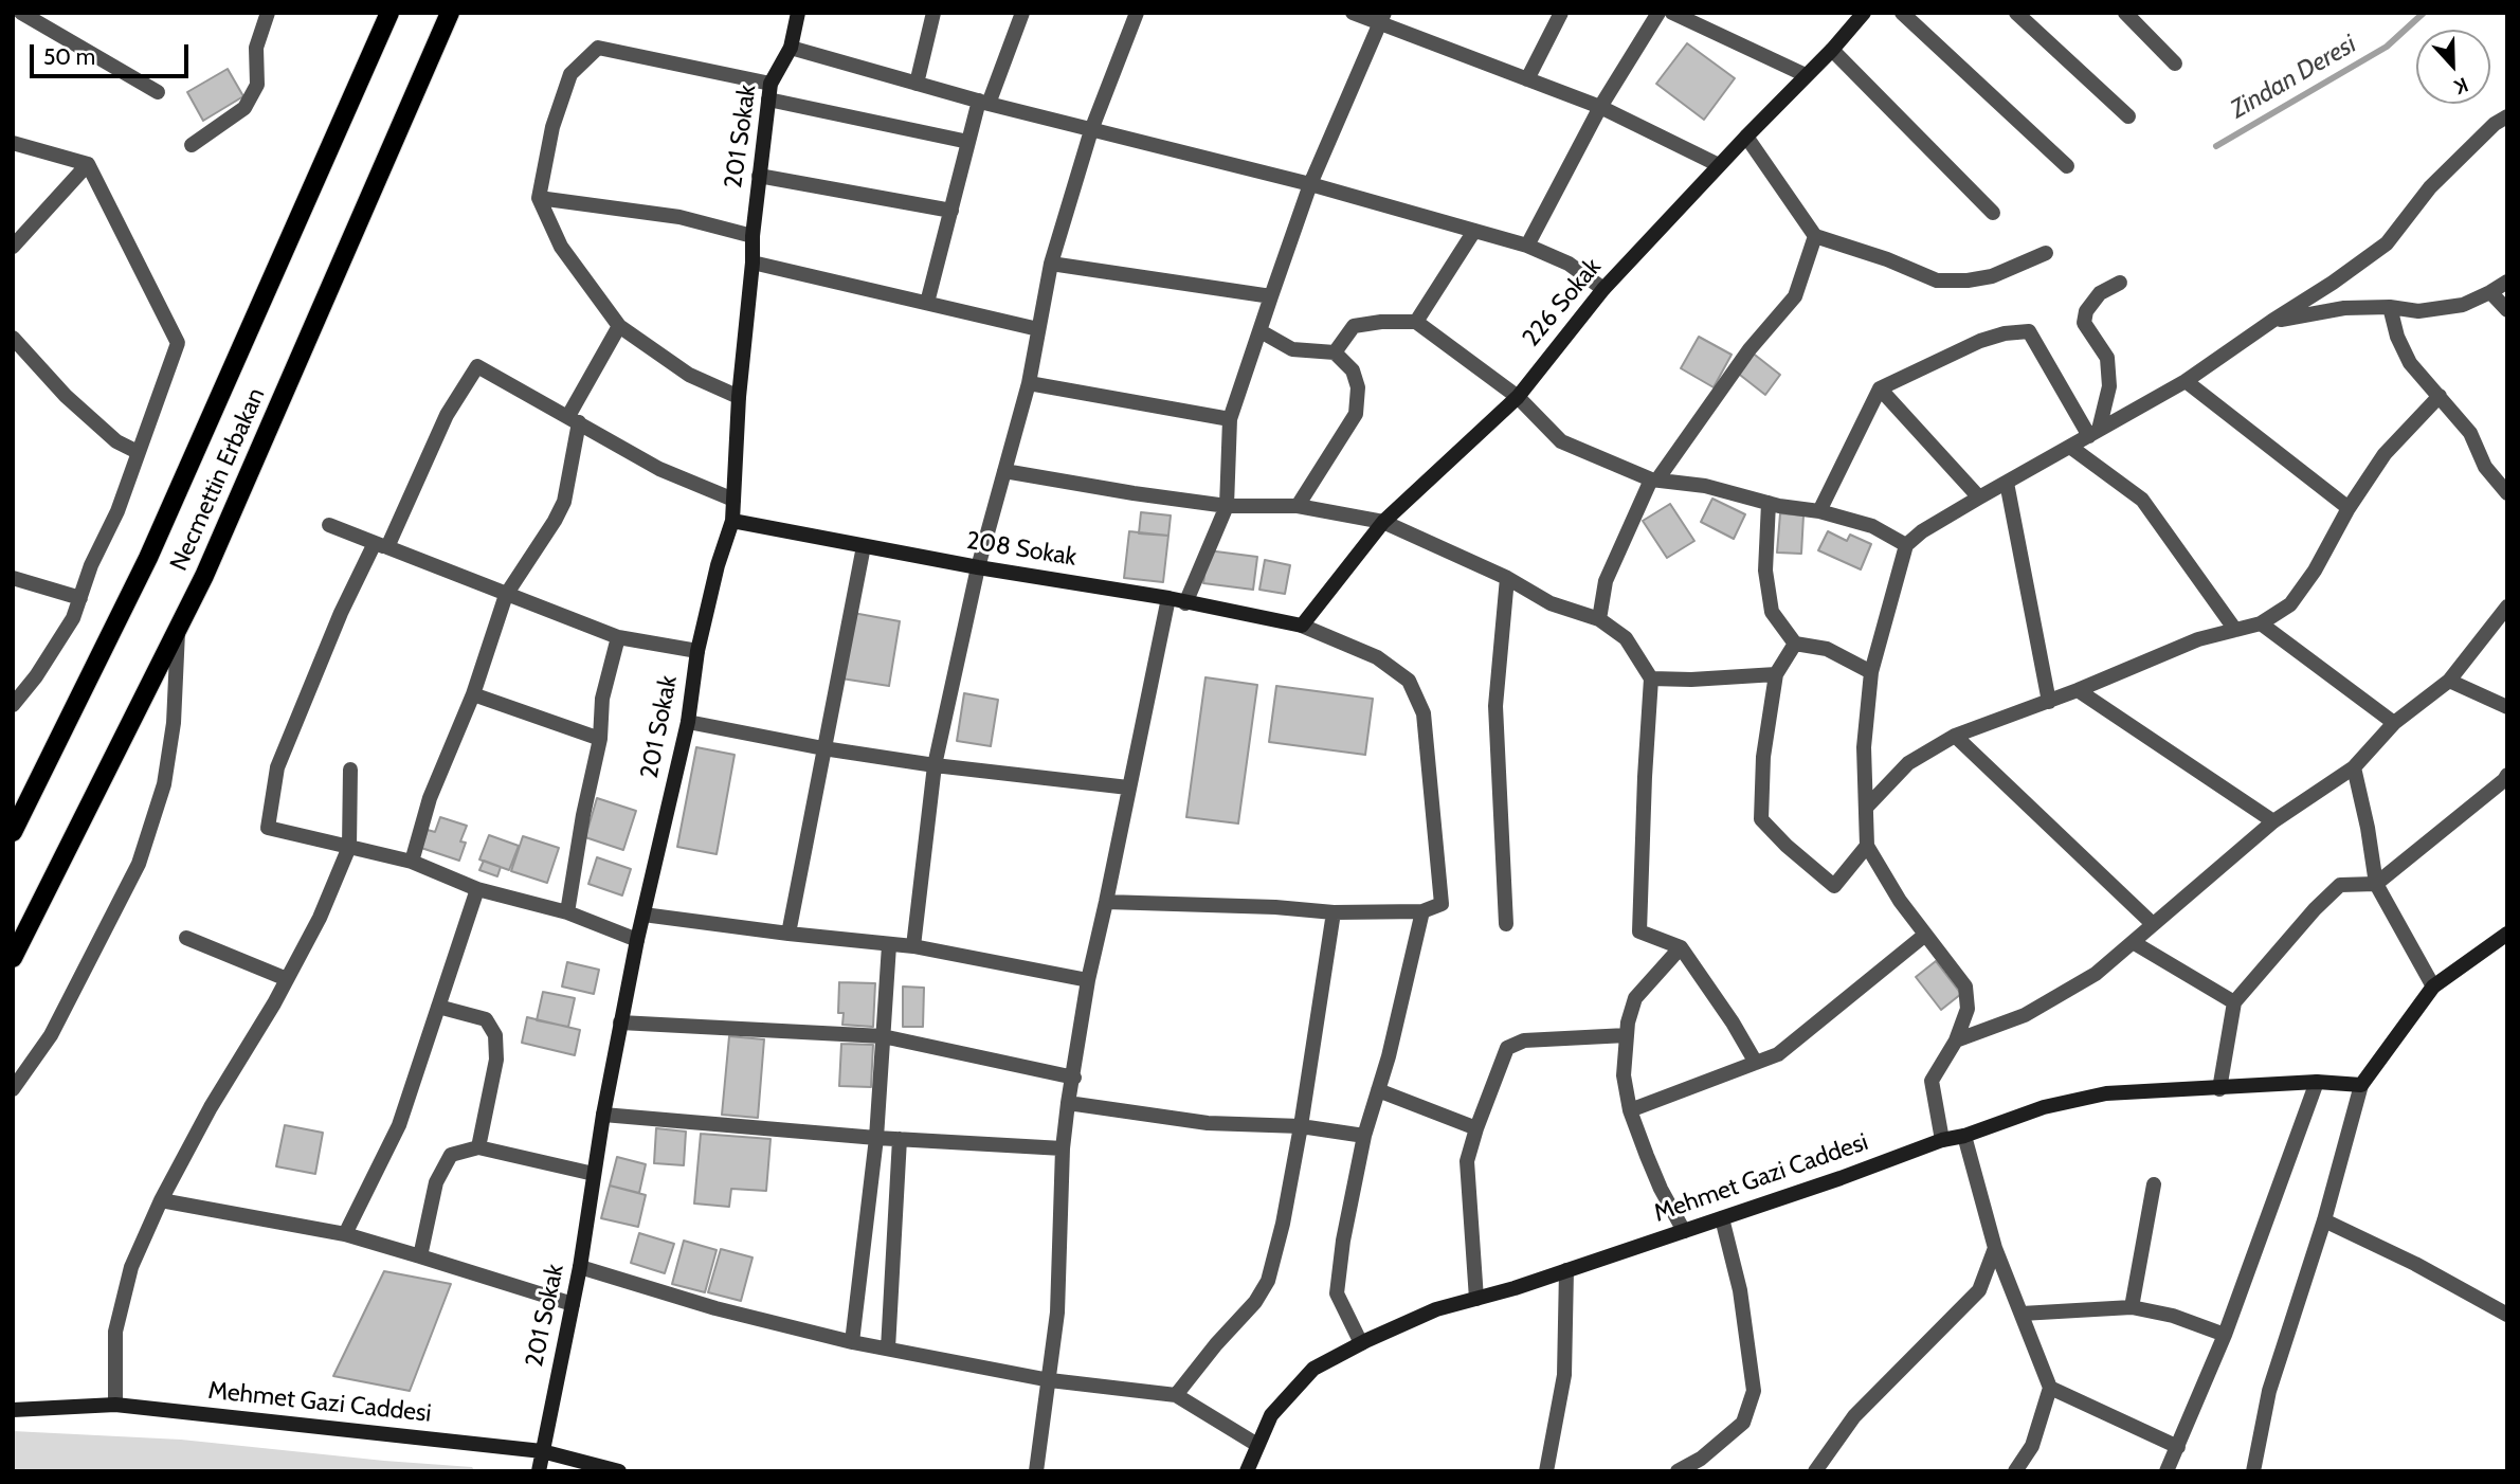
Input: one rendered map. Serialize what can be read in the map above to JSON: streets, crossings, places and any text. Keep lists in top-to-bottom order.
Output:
{
  "streets": {
    "main road": ["Necmettin Erbakan"],
    "street": [
      "201 Sokak",
      "226 Sokak",
      "208 Sokak",
      "Mehmet Gazi Caddesi"
    ]
  },
  "crossings": [
    ["201 Sokak", "208 Sokak"],
    ["201 Sokak", "Mehmet Gazi Caddesi"],
    ["226 Sokak", "208 Sokak"]
  ],
  "water": ["Zindan Deresi"],
  "scale_bar": "50 m",
  "north": "bottom"
}
